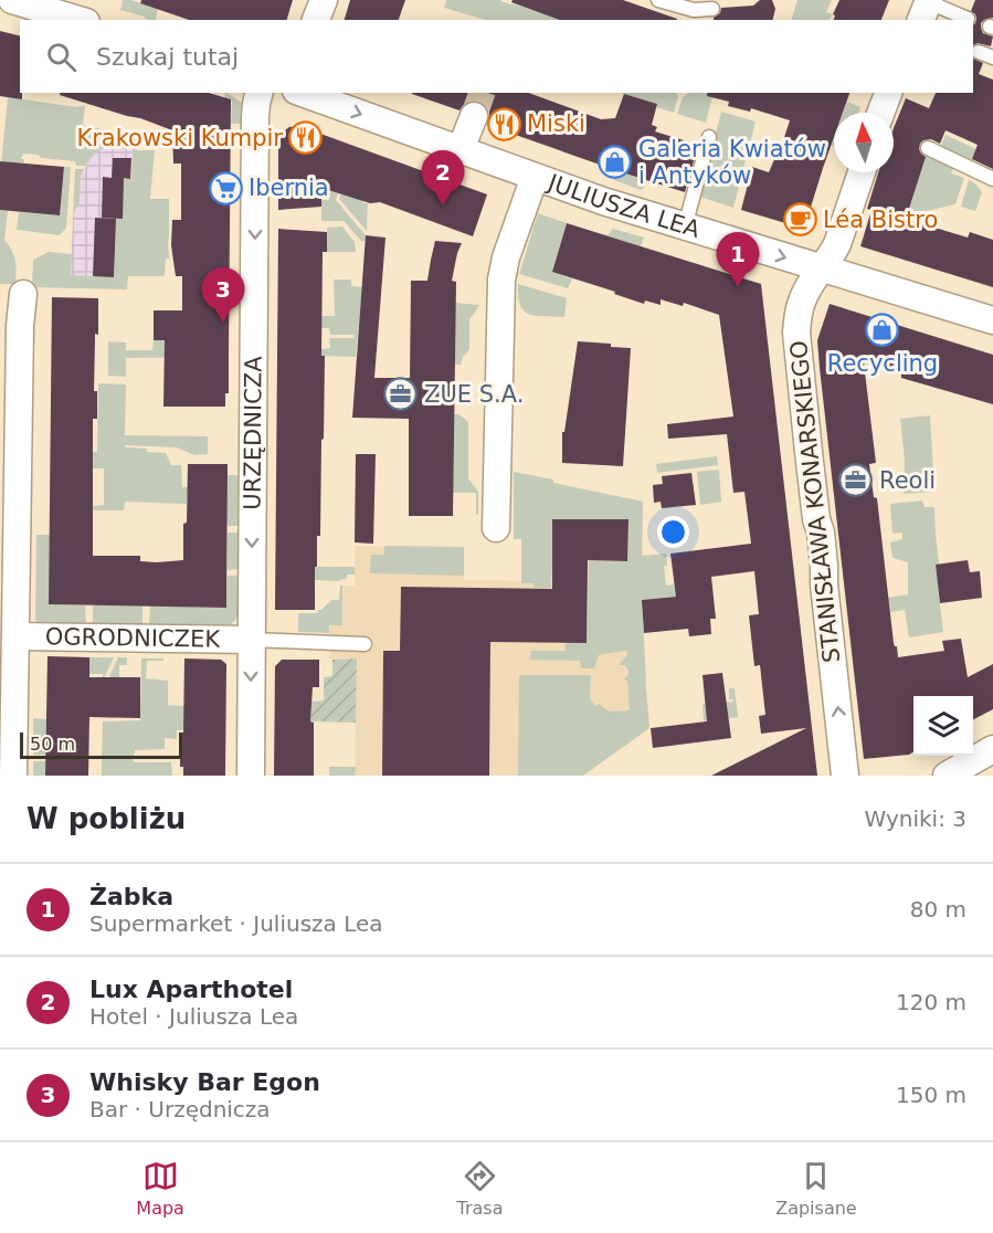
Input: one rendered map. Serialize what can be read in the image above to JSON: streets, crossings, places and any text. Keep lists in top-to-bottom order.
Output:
{
  "streets": {
    "street": [
      "JULIUSZA LEA",
      "URZĘDNICZA",
      "STANISŁAWA KONARSKIEGO",
      "OGRODNICZEK"
    ]
  },
  "crossings": [
    ["JULIUSZA LEA", "STANISŁAWA KONARSKIEGO"],
    ["URZĘDNICZA", "OGRODNICZEK"]
  ],
  "one_way": ["JULIUSZA LEA", "STANISŁAWA KONARSKIEGO"],
  "places": {
    "restaurant": ["Miski", "Krakowski Kumpir"],
    "shop": ["Galeria Kwiatów i Antyków", "Recycling"],
    "supermarket": ["Ibernia"],
    "cafe": ["Léa Bistro"],
    "office": ["ZUE S.A.", "Reoli"]
  },
  "scale_bar": "50 m",
  "north": "top",
  "page": {
    "search": "Szukaj tutaj",
    "pins": ["2", "1", "3"],
    "scale": "50 m",
    "heading": ["W pobliżu", "Wyniki: 3"],
    "list": [
      {
        "mark": "1",
        "name": "Żabka",
        "note": "Supermarket · Juliusza Lea",
        "value": "80 m"
      },
      {
        "mark": "2",
        "name": "Lux Aparthotel",
        "note": "Hotel · Juliusza Lea",
        "value": "120 m"
      },
      {
        "mark": "3",
        "name": "Whisky Bar Egon",
        "note": "Bar · Urzędnicza",
        "value": "150 m"
      }
    ],
    "nav": ["Mapa", "Trasa", "Zapisane"]
  }
}
